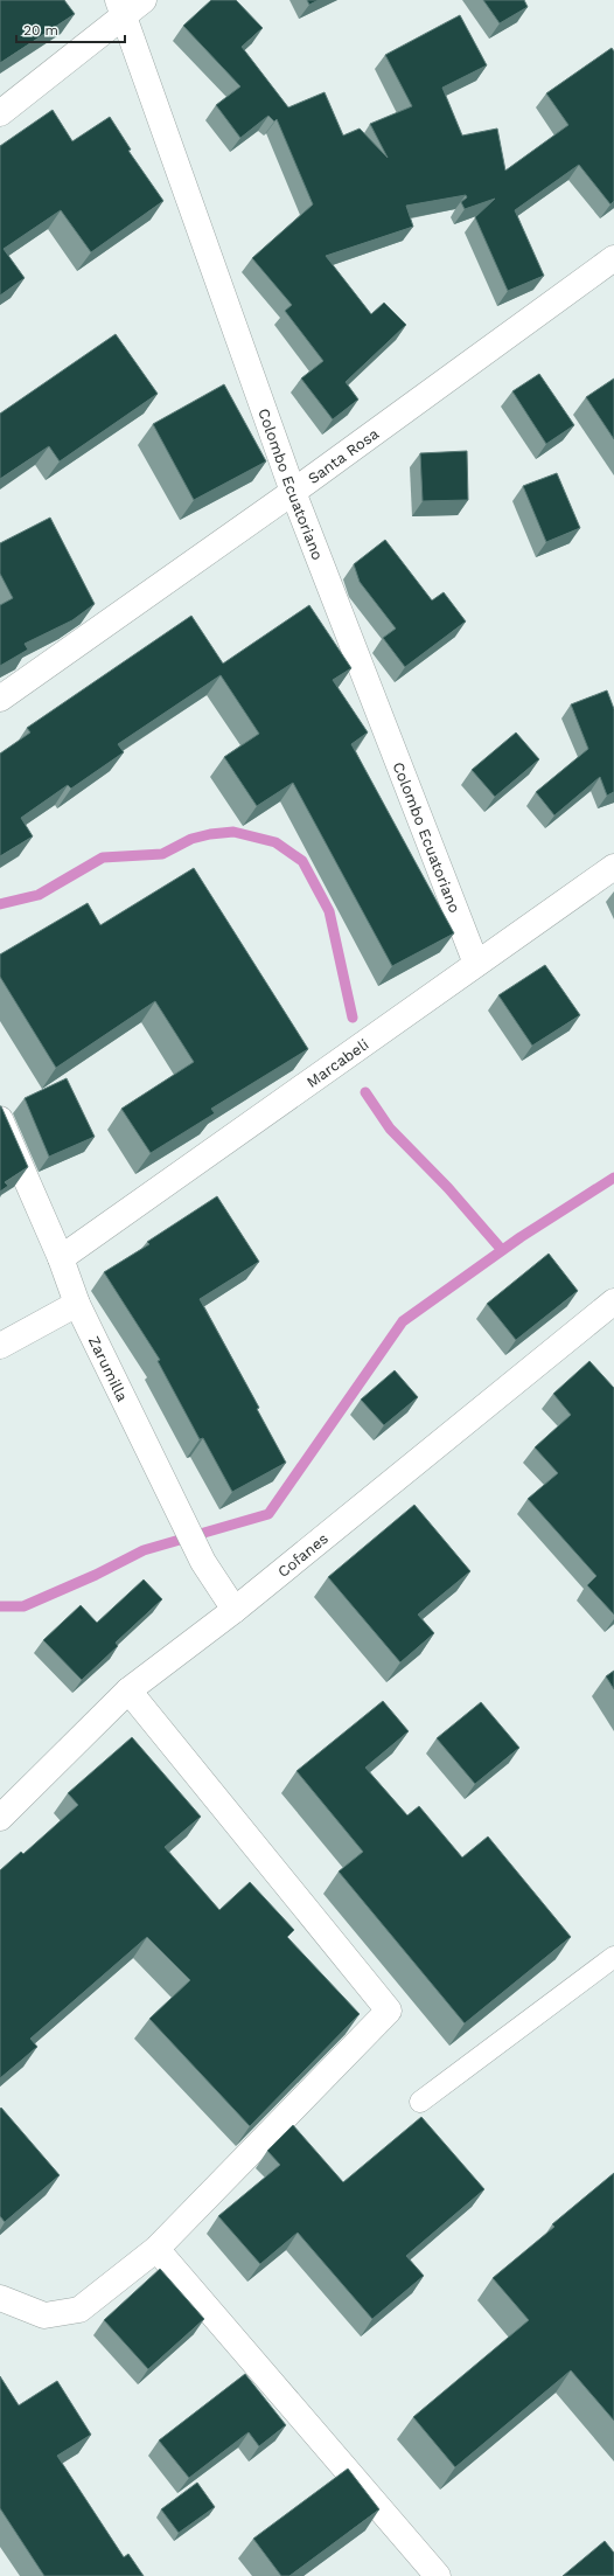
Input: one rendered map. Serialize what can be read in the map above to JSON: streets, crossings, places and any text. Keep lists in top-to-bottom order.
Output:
{
  "streets": {
    "street": [
      "Santa Rosa",
      "Colombo Ecuatoriano",
      "Marcabeli",
      "Zarumilla",
      "Cofanes"
    ]
  },
  "crossings": [
    ["Santa Rosa", "Colombo Ecuatoriano"],
    ["Colombo Ecuatoriano", "Marcabeli"],
    ["Marcabeli", "Zarumilla"],
    ["Zarumilla", "Cofanes"]
  ],
  "scale_bar": "20 m"
}
